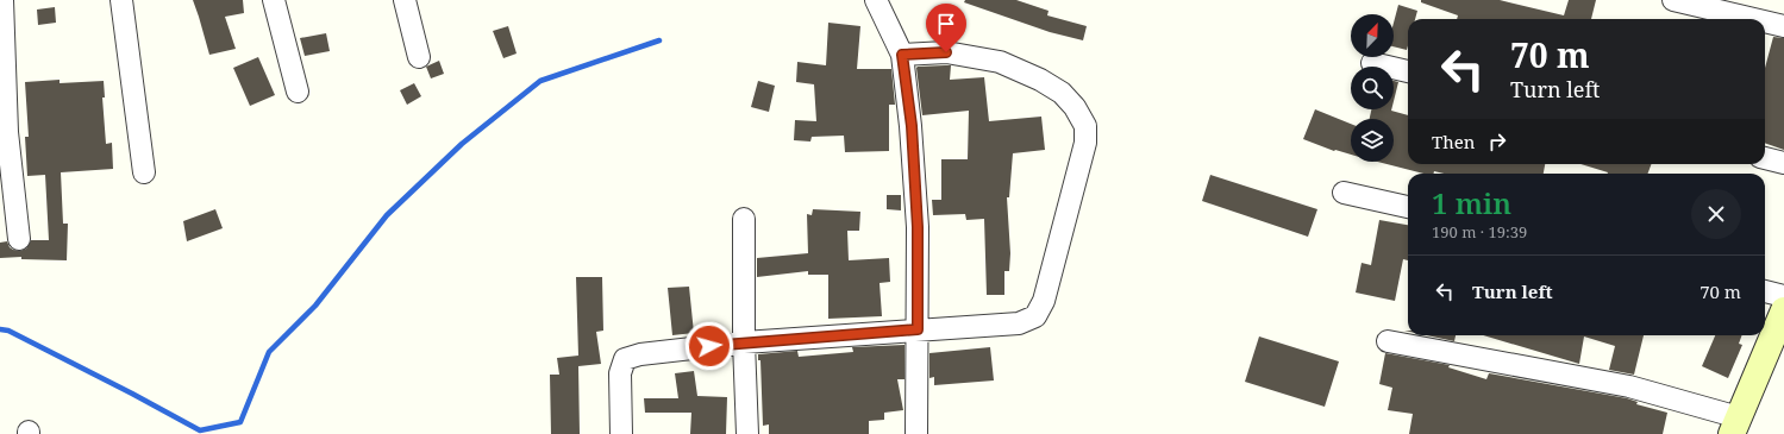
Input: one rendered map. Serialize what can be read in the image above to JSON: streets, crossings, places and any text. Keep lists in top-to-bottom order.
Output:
{
  "north": "top right",
  "page": {
    "turn": ["70 m", "Turn left"],
    "then": "Then",
    "heading": ["1 min", "190 m · 19:39"],
    "list": [
      {
        "name": "Turn left",
        "value": "70 m"
      }
    ]
  }
}
